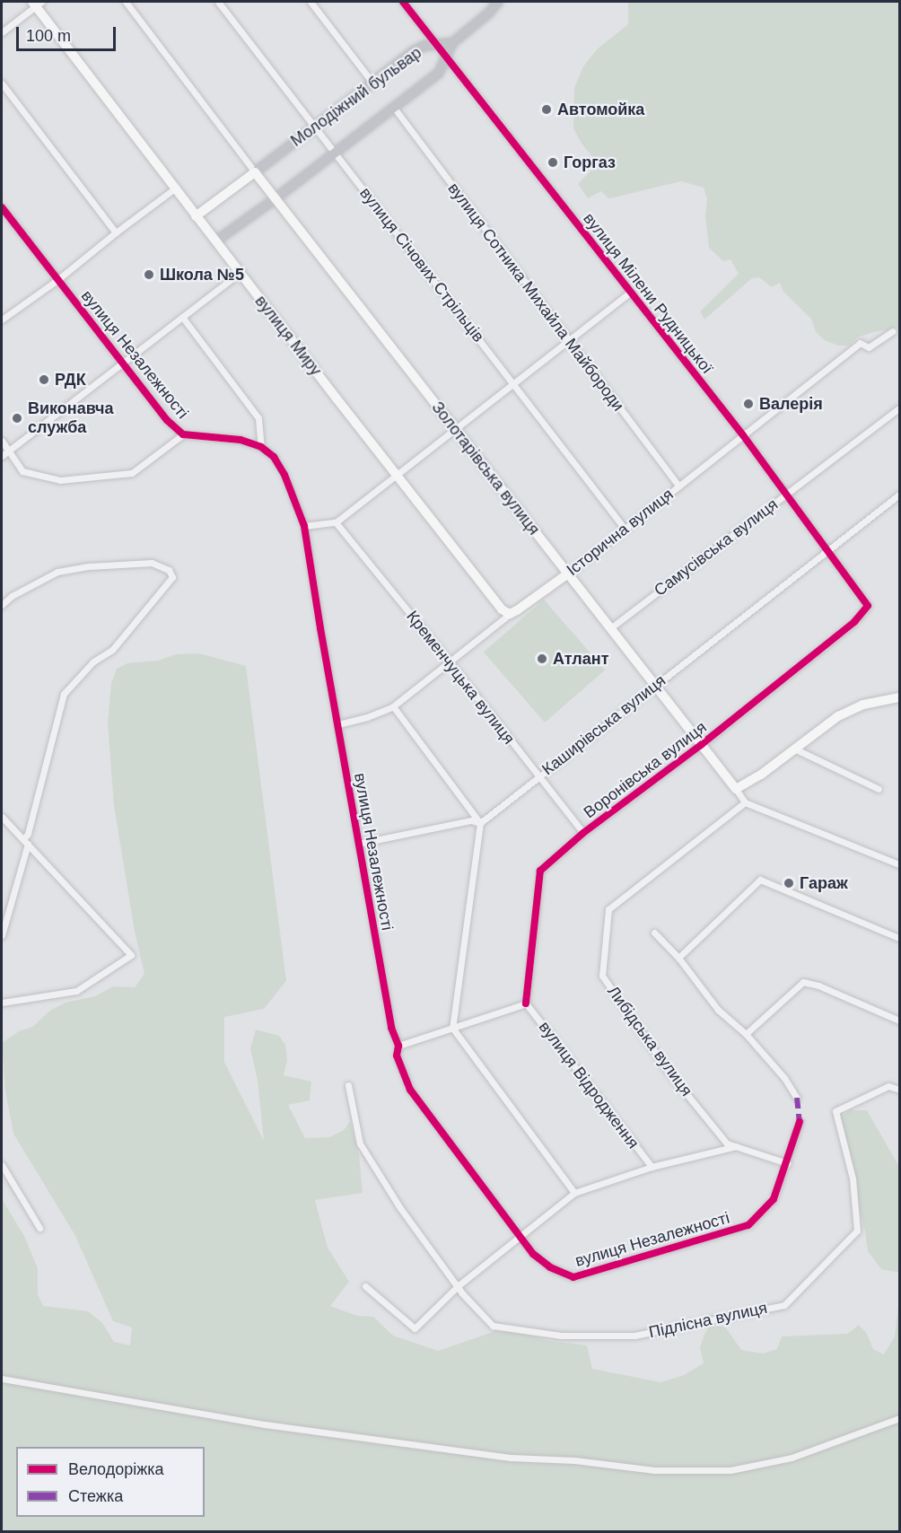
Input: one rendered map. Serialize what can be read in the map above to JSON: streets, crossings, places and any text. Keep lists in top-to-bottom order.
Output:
{
  "streets": {
    "main road": [
      "Молодіжний бульвар",
      "вулиця Миру",
      "Золотарівська вулиця",
      "Історична вулиця"
    ],
    "street": [
      "вулиця Січових Стрільців",
      "вулиця Мілени Рудницької",
      "вулиця Сотника Михайла Майбороди",
      "вулиця Незалежності",
      "Самусівська вулиця",
      "Кременчуцька вулиця",
      "Каширівська вулиця",
      "Воронівська вулиця",
      "Либідська вулиця",
      "вулиця Відродження",
      "Підлісна вулиця"
    ]
  },
  "crossings": [
    ["Молодіжний бульвар", "вулиця Січових Стрільців"],
    ["Молодіжний бульвар", "вулиця Мілени Рудницької"],
    ["Молодіжний бульвар", "вулиця Сотника Михайла Майбороди"],
    ["Молодіжний бульвар", "вулиця Миру"],
    ["Молодіжний бульвар", "Золотарівська вулиця"],
    ["вулиця Січових Стрільців", "Історична вулиця"],
    ["вулиця Мілени Рудницької", "Історична вулиця"],
    ["вулиця Мілени Рудницької", "Самусівська вулиця"],
    ["вулиця Мілени Рудницької", "Каширівська вулиця"],
    ["вулиця Мілени Рудницької", "Воронівська вулиця"],
    ["вулиця Сотника Михайла Майбороди", "Історична вулиця"],
    ["вулиця Миру", "Історична вулиця"],
    ["вулиця Незалежності", "Історична вулиця"],
    ["вулиця Незалежності", "Либідська вулиця"],
    ["Золотарівська вулиця", "Історична вулиця"],
    ["Золотарівська вулиця", "Самусівська вулиця"],
    ["Золотарівська вулиця", "Каширівська вулиця"],
    ["Золотарівська вулиця", "Воронівська вулиця"],
    ["Золотарівська вулиця", "Либідська вулиця"],
    ["Історична вулиця", "Кременчуцька вулиця"],
    ["Кременчуцька вулиця", "Каширівська вулиця"],
    ["Кременчуцька вулиця", "Воронівська вулиця"],
    ["Воронівська вулиця", "вулиця Відродження"]
  ],
  "places": [
    "Автомойка",
    "Горгаз",
    "Школа №5",
    "РДК",
    "Валерія",
    "Виконавча служба",
    "Атлант",
    "Гараж"
  ],
  "legend": ["Велодоріжка", "Стежка"],
  "scale_bar": "100 m"
}
